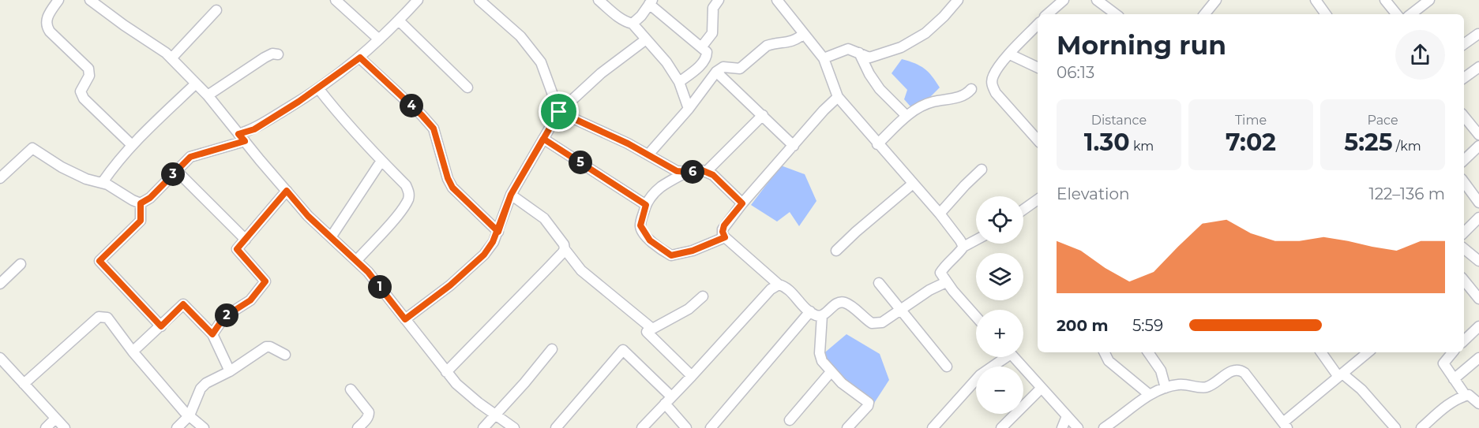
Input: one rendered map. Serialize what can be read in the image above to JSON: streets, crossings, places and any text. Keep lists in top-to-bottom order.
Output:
{
  "page": {
    "heading": ["Morning run", "06:13"],
    "pins": [
      "4",
      "5",
      "6",
      "3",
      "1",
      "2"
    ],
    "stats": [
      ["Distance", "1.30 km"],
      ["Time", "7:02"],
      ["Pace", "5:25 /km"]
    ],
    "chart": ["Elevation", "122–136 m"],
    "map_buttons": ["+", "−"],
    "list": [
      {
        "name": "200 m",
        "note": "5:59"
      }
    ]
  }
}
